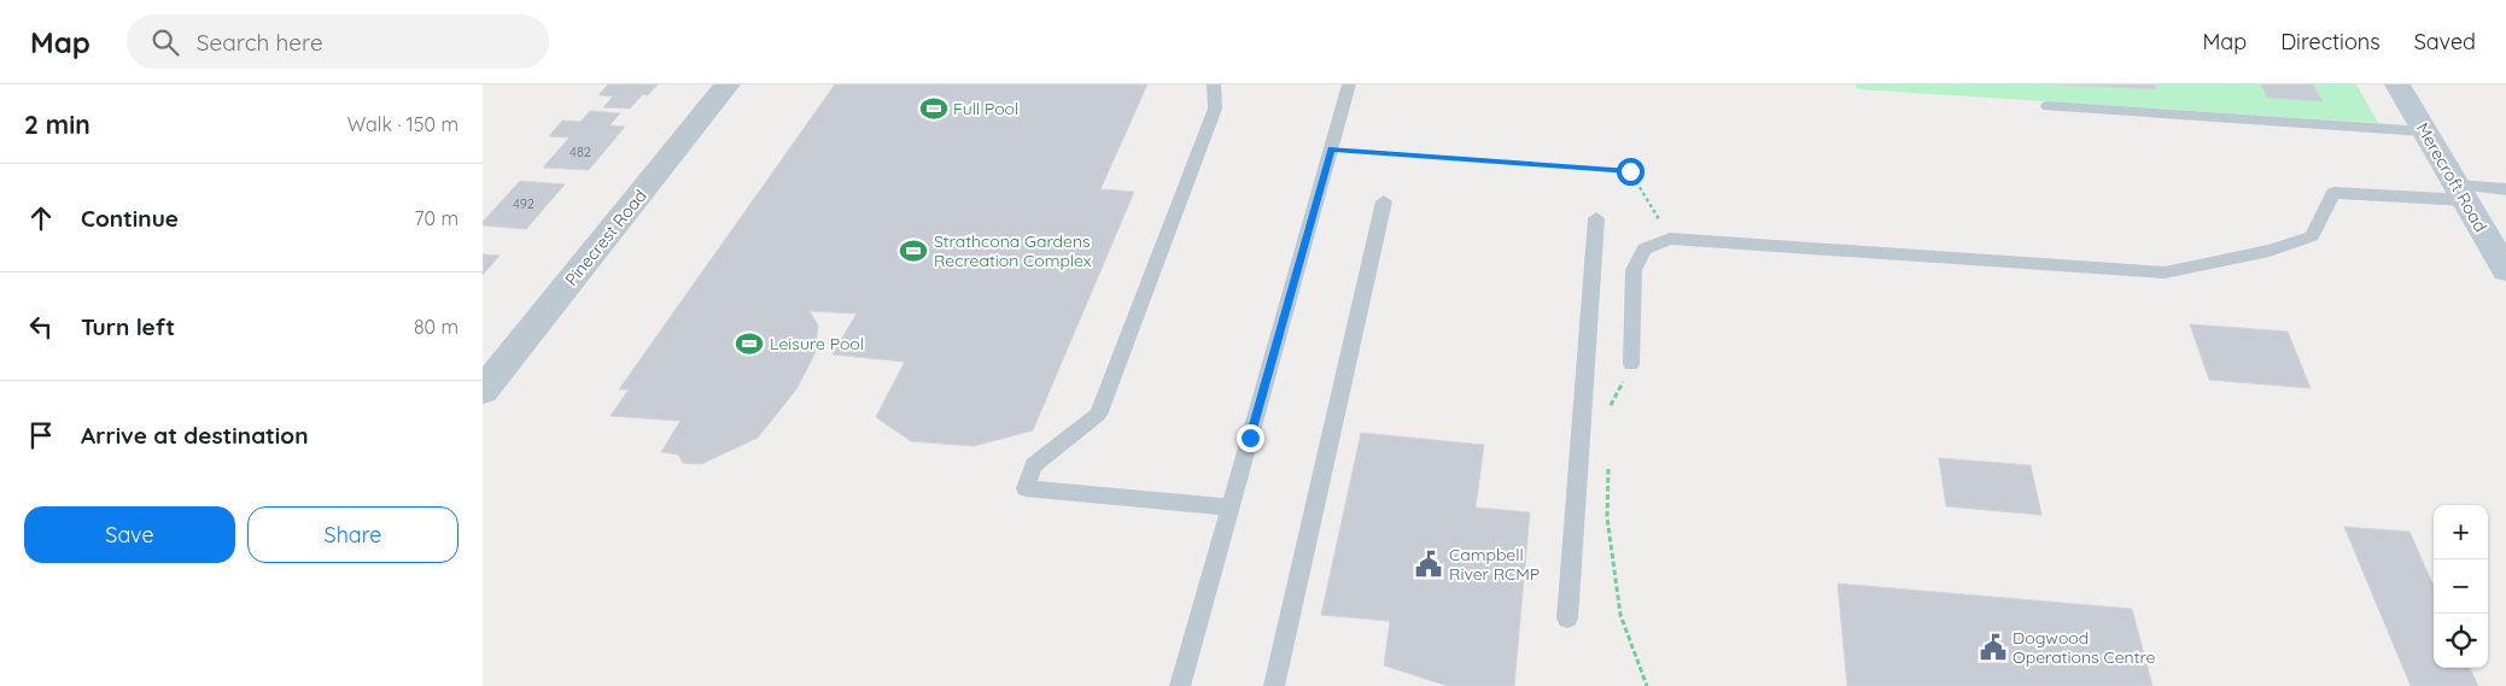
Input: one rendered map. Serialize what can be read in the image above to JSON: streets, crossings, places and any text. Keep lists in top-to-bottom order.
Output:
{
  "streets": {
    "street": ["Merecroft Road", "Pinecrest Road"]
  },
  "places": {
    "sports": ["Full Pool", "Strathcona Gardens Recreation Complex", "Leisure Pool"],
    "public building": ["Campbell River RCMP", "Dogwood Operations Centre"]
  },
  "house_numbers": ["482", "492"],
  "page": {
    "header": "Map",
    "search": "Search here",
    "nav": ["Map", "Directions", "Saved"],
    "heading": ["2 min", "Walk · 150 m"],
    "list": [
      ["Continue", "70 m"],
      ["Turn left", "80 m"],
      "Arrive at destination"
    ],
    "buttons": ["Save", "Share"],
    "map_buttons": ["+", "−"]
  }
}
